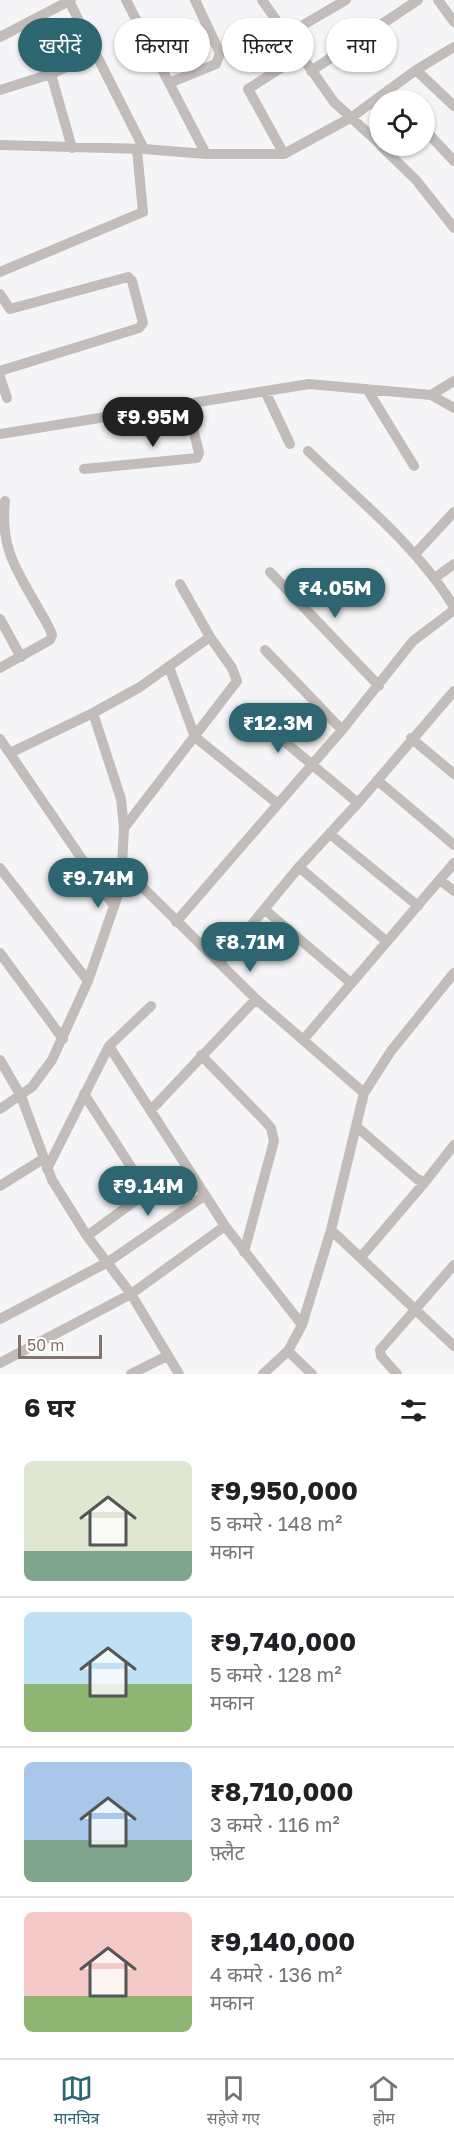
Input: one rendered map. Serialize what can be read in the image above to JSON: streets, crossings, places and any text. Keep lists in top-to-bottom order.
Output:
{
  "scale_bar": "50 m",
  "page": {
    "chip": [
      "खरीदें",
      "किराया",
      "फ़िल्टर",
      "नया"
    ],
    "price": [
      "₹9.95M",
      "₹4.05M",
      "₹12.3M",
      "₹9.74M",
      "₹8.71M",
      "₹9.14M"
    ],
    "scale": "50 m",
    "heading": "6 घर",
    "list": [
      {
        "name": "₹9,950,000",
        "note": "5 कमरे · 148 m² · मकान"
      },
      {
        "name": "₹9,740,000",
        "note": "5 कमरे · 128 m² · मकान"
      },
      {
        "name": "₹8,710,000",
        "note": "3 कमरे · 116 m² · फ़्लैट"
      },
      {
        "name": "₹9,140,000",
        "note": "4 कमरे · 136 m² · मकान"
      }
    ],
    "tabs": ["मानचित्र", "सहेजे गए", "होम"]
  }
}
